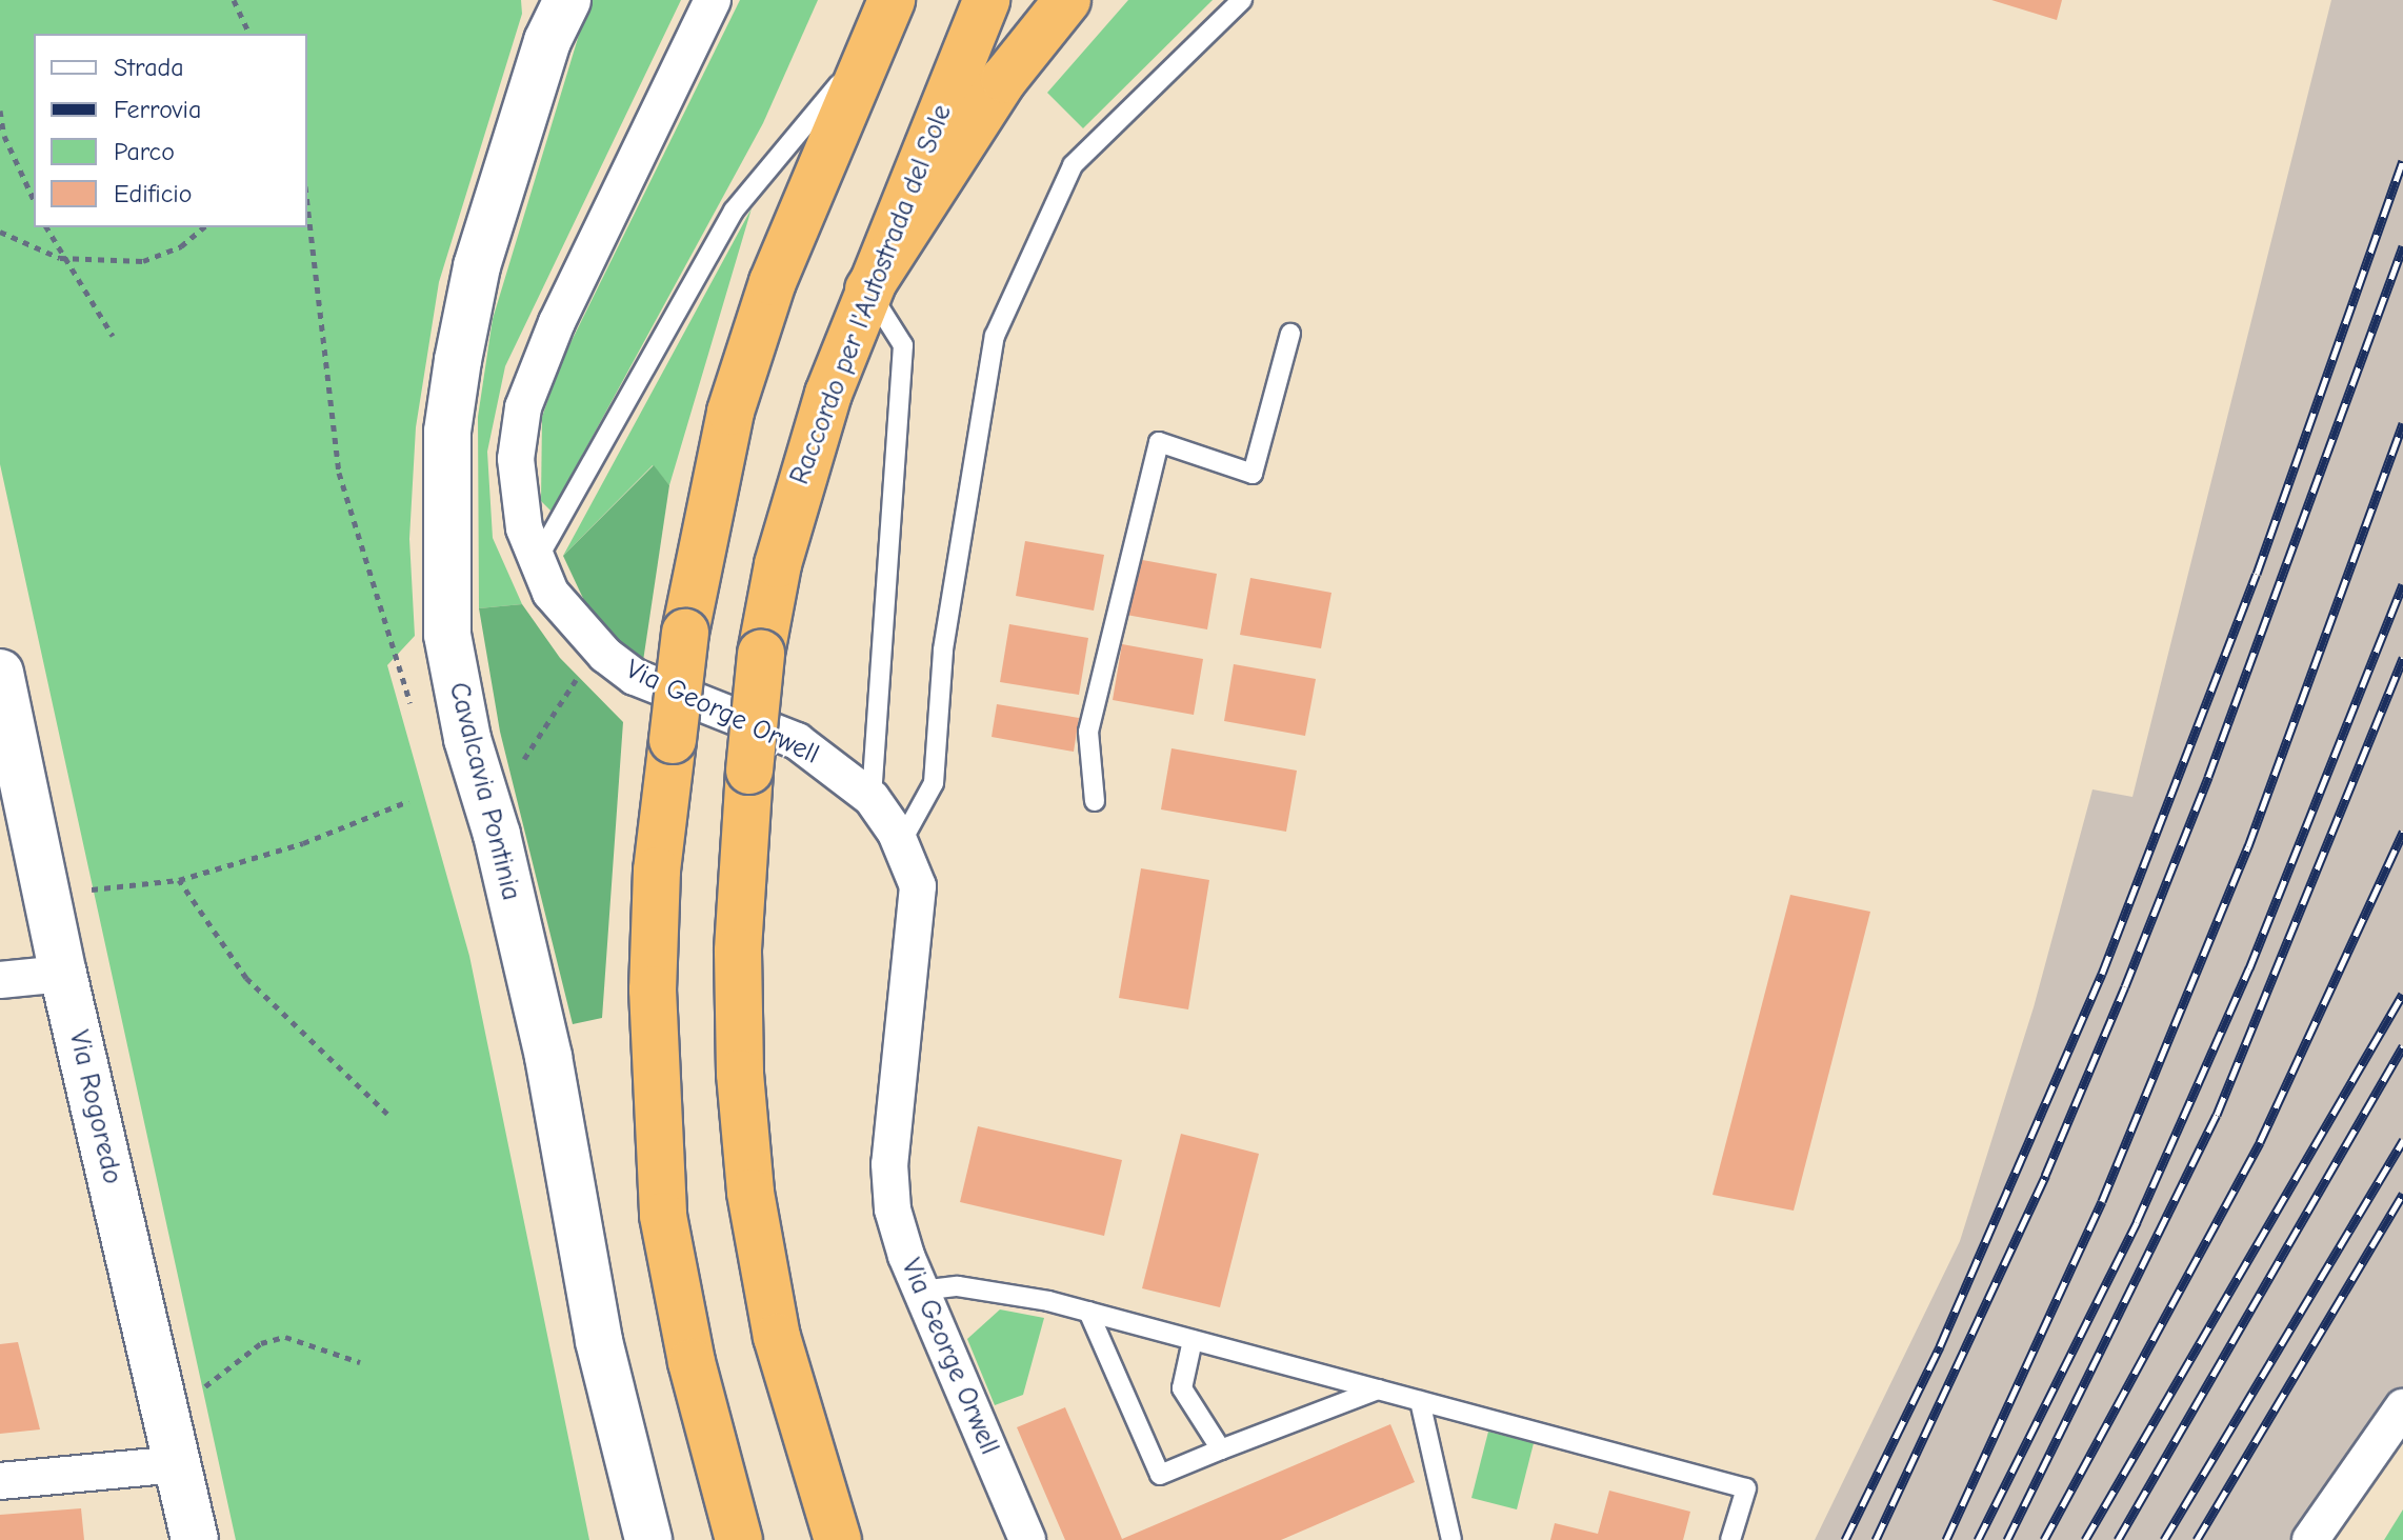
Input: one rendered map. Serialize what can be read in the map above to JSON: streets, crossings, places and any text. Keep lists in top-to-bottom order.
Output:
{
  "streets": {
    "highway": ["Raccordo per l'Autostrada del Sole"],
    "street": ["Via George Orwell", "Cavalcavia Pontinia", "Via Rogoredo"]
  },
  "legend": [
    "Strada",
    "Ferrovia",
    "Parco",
    "Edificio"
  ]
}
